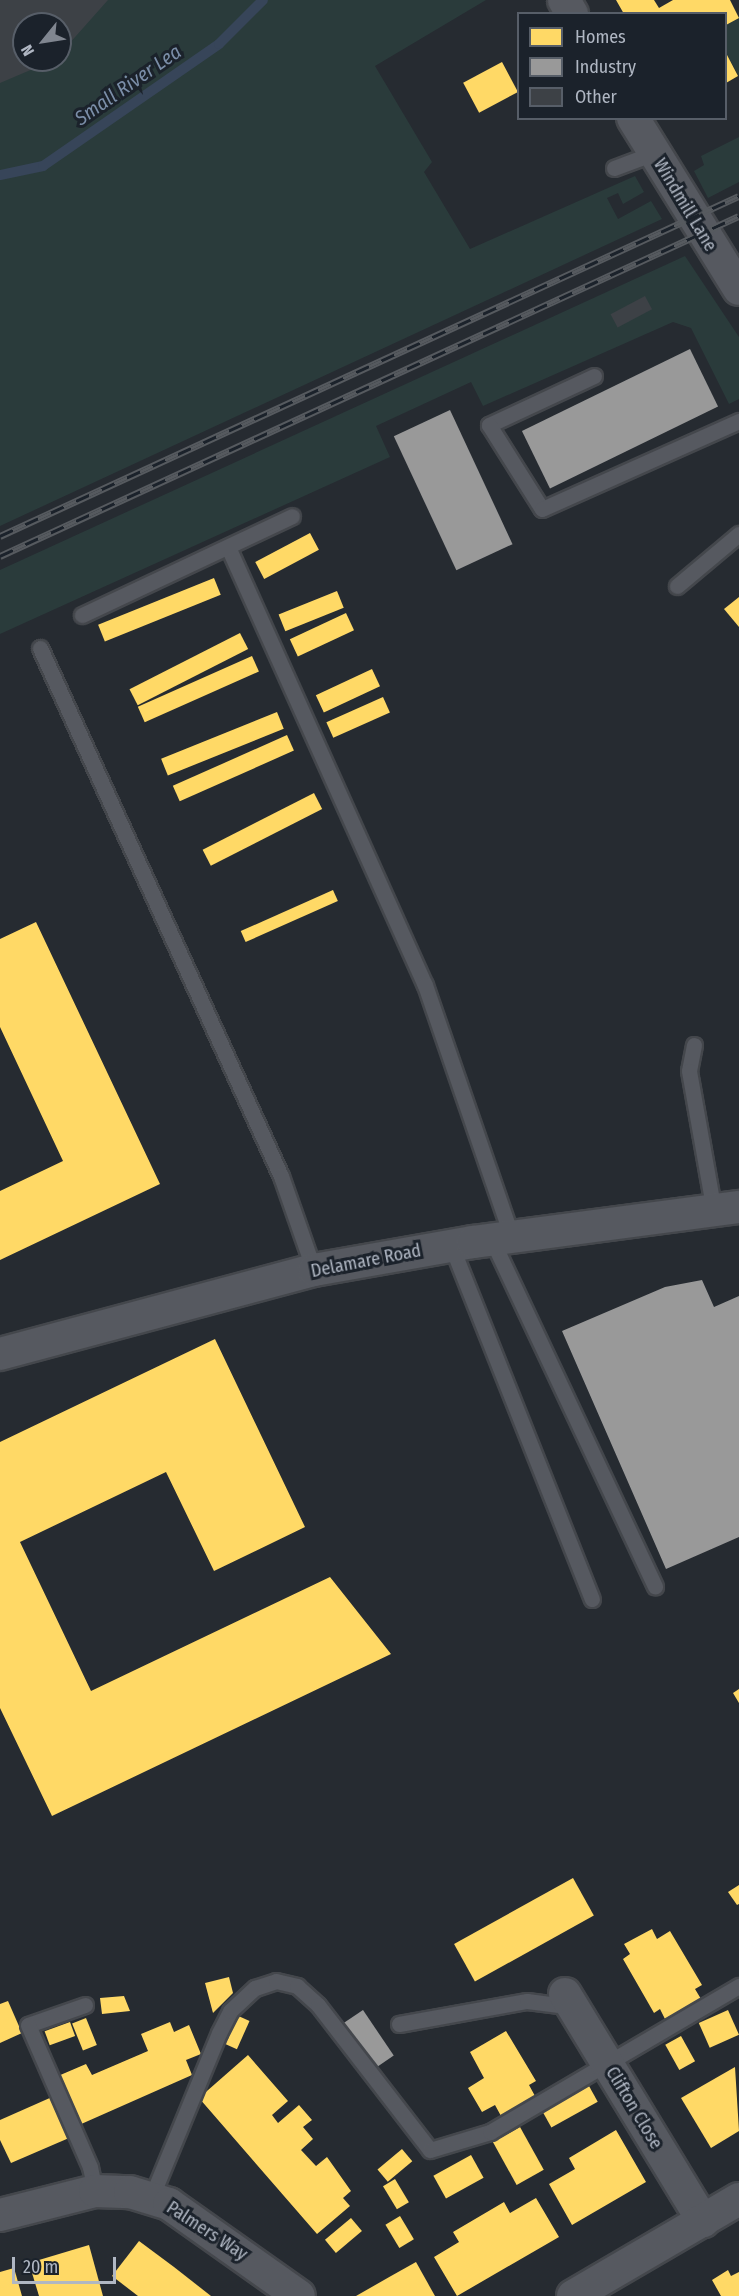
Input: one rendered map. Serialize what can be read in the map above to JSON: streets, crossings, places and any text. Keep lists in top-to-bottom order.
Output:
{
  "streets": {
    "street": [
      "Windmill Lane",
      "Delamare Road",
      "Clifton Close",
      "Palmers Way"
    ]
  },
  "water": ["Small River Lea"],
  "legend": ["Homes", "Industry", "Other"],
  "scale_bar": "20 m",
  "north": "bottom left"
}
